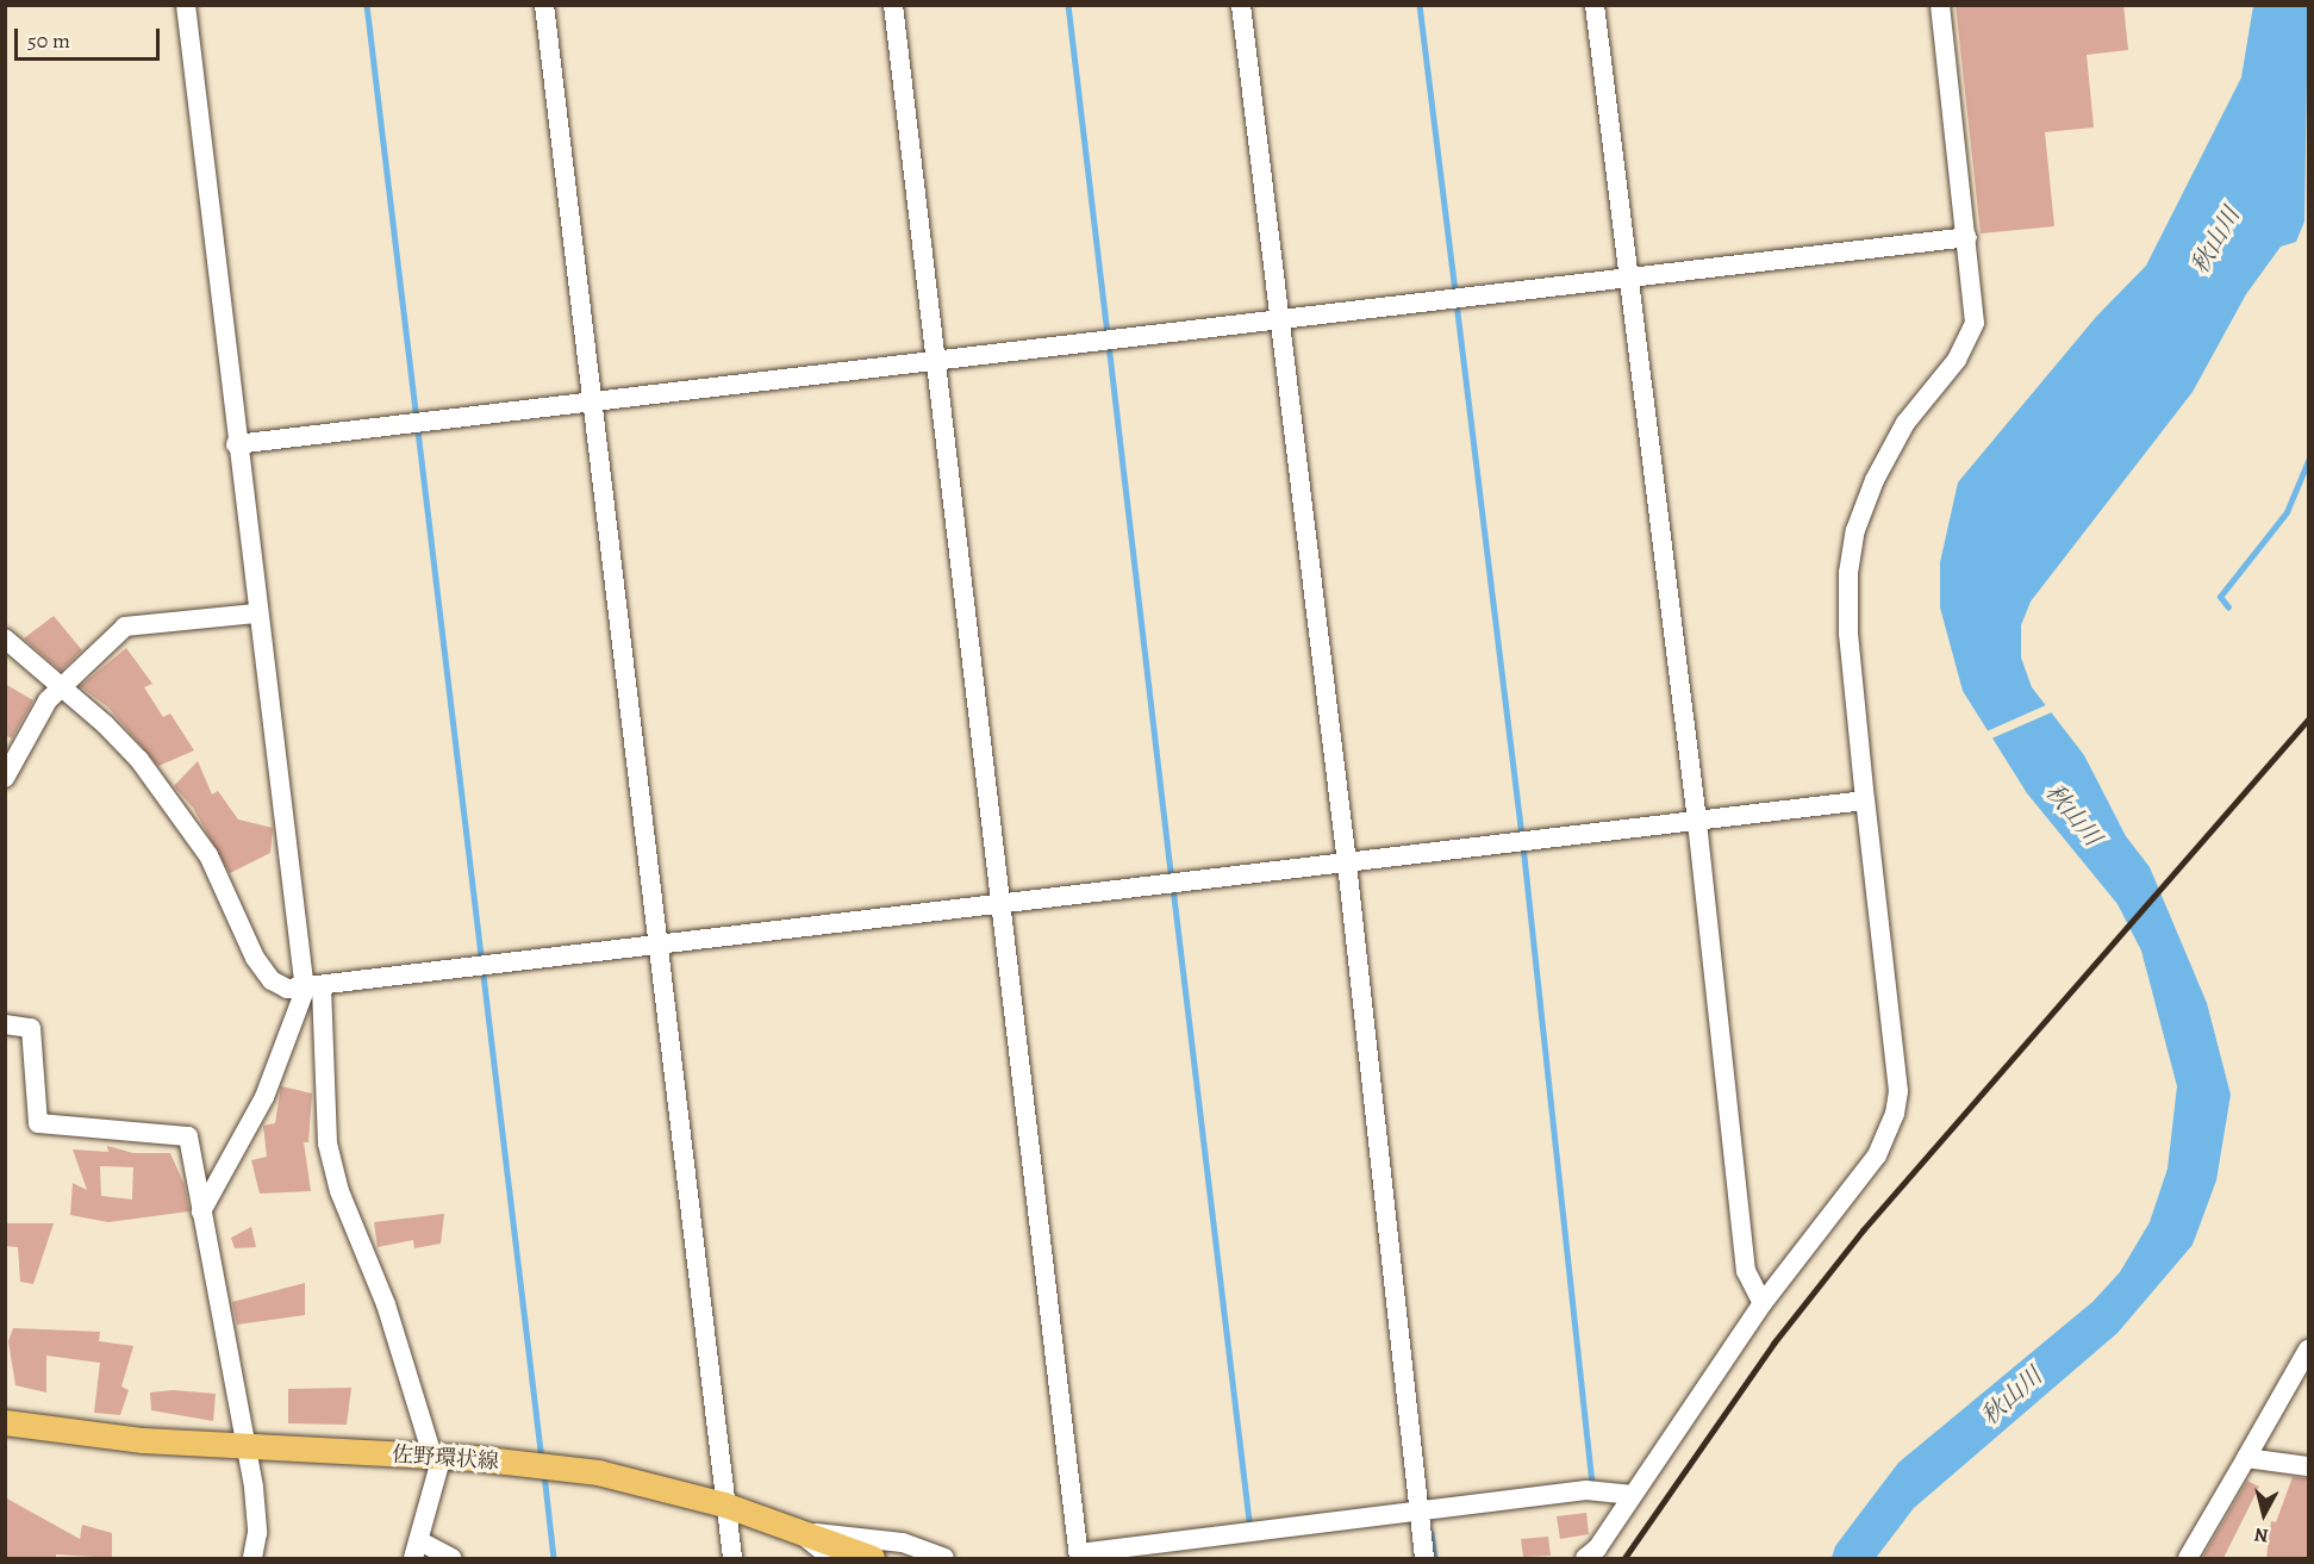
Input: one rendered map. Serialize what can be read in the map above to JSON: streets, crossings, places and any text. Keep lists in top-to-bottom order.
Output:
{
  "streets": {
    "main road": ["佐野環状線"]
  },
  "water": ["秋山川"],
  "scale_bar": "50 m",
  "north": "bottom"
}
